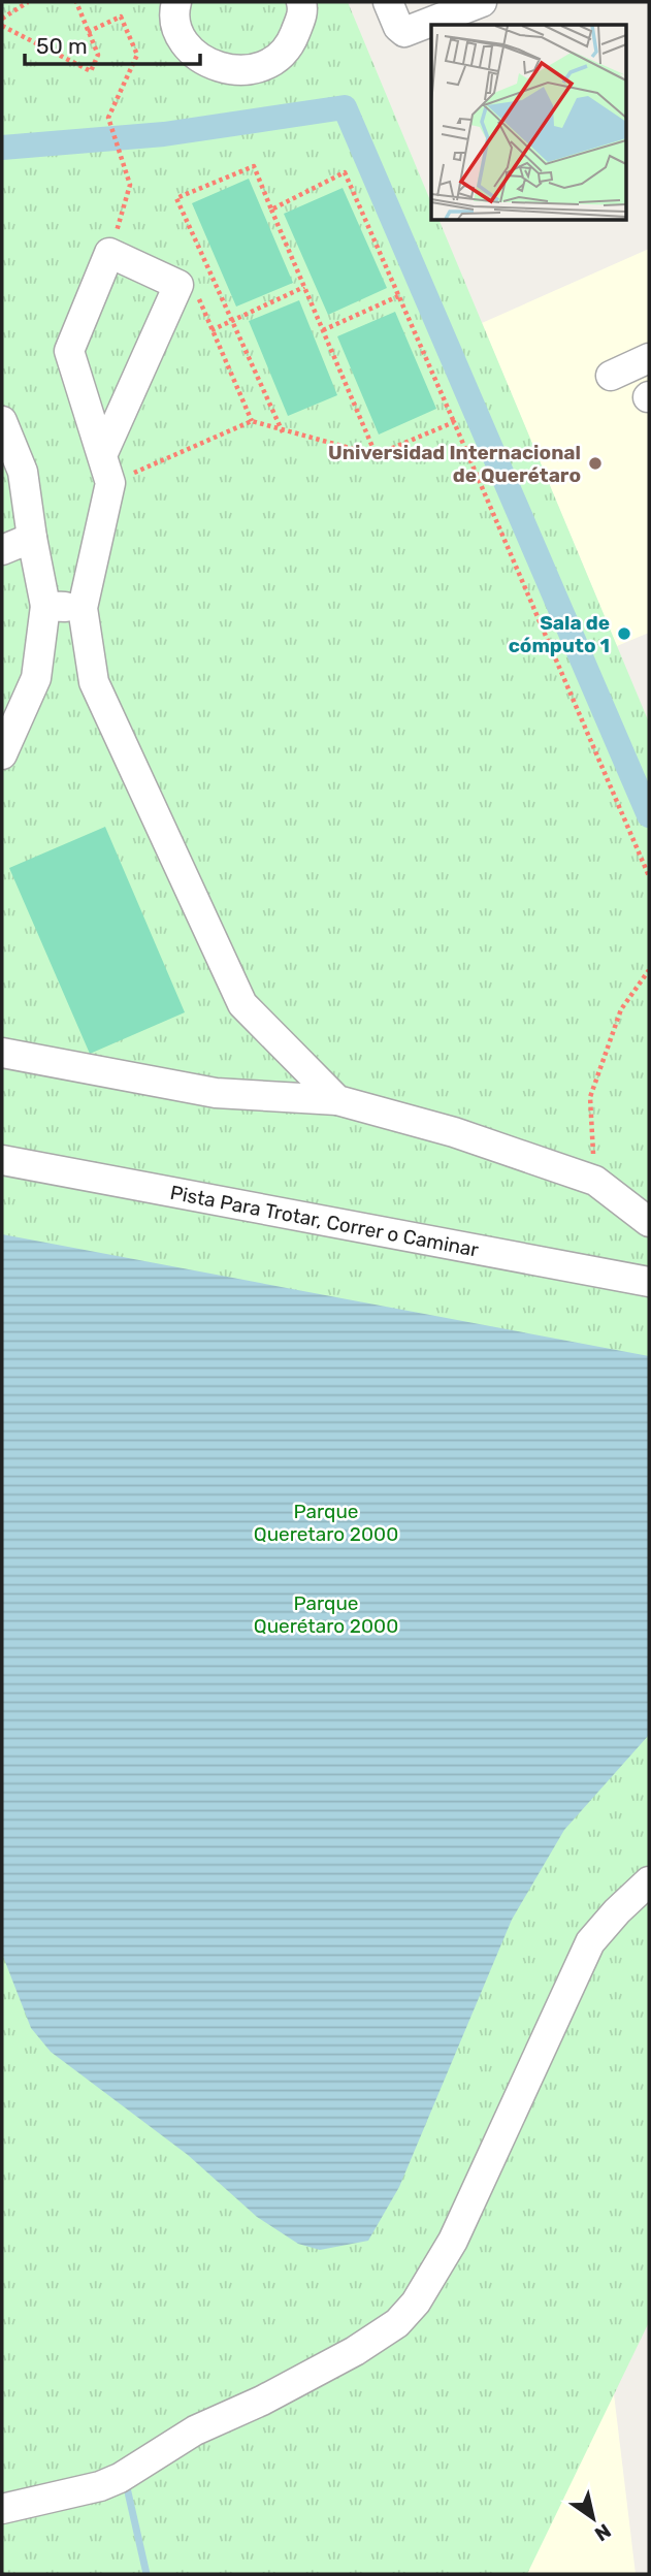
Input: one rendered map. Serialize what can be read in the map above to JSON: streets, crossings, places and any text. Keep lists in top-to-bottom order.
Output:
{
  "streets": {
    "street": ["Pista Para Trotar, Correr o Caminar"]
  },
  "parks": ["Parque Queretaro 2000", "Parque Querétaro 2000"],
  "places": ["Universidad Internacional de Querétaro", "Sala de cómputo 1"],
  "scale_bar": "50 m",
  "north": "bottom right"
}
